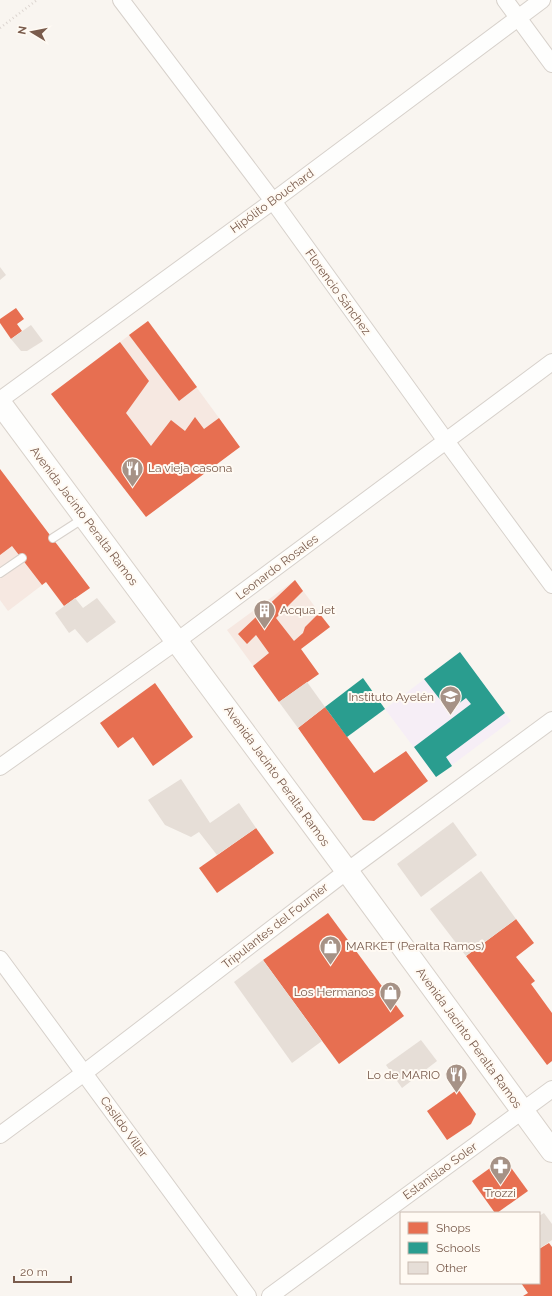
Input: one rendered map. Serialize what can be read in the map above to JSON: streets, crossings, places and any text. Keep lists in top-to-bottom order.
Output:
{
  "streets": {
    "main road": ["Avenida Jacinto Peralta Ramos"],
    "street": [
      "Hipólito Bouchard",
      "Florencio Sánchez",
      "Leonardo Rosales",
      "Tripulantes del Fournier",
      "Casildo Villar",
      "Estanislao Soler"
    ]
  },
  "crossings": [
    ["Hipólito Bouchard", "Florencio Sánchez"],
    ["Florencio Sánchez", "Leonardo Rosales"],
    ["Avenida Jacinto Peralta Ramos", "Leonardo Rosales"],
    ["Avenida Jacinto Peralta Ramos", "Tripulantes del Fournier"],
    ["Avenida Jacinto Peralta Ramos", "Estanislao Soler"],
    ["Tripulantes del Fournier", "Casildo Villar"]
  ],
  "places": {
    "restaurant": ["La vieja casona", "Lo de MARIO"],
    "building": ["Acqua Jet"],
    "school or university": ["Instituto Ayelén"],
    "shop": ["MARKET (Peralta Ramos)", "Los Hermanos"],
    "pharmacy": ["Trozzi"]
  },
  "legend": ["Shops", "Schools", "Other"],
  "scale_bar": "20 m",
  "north": "left"
}
